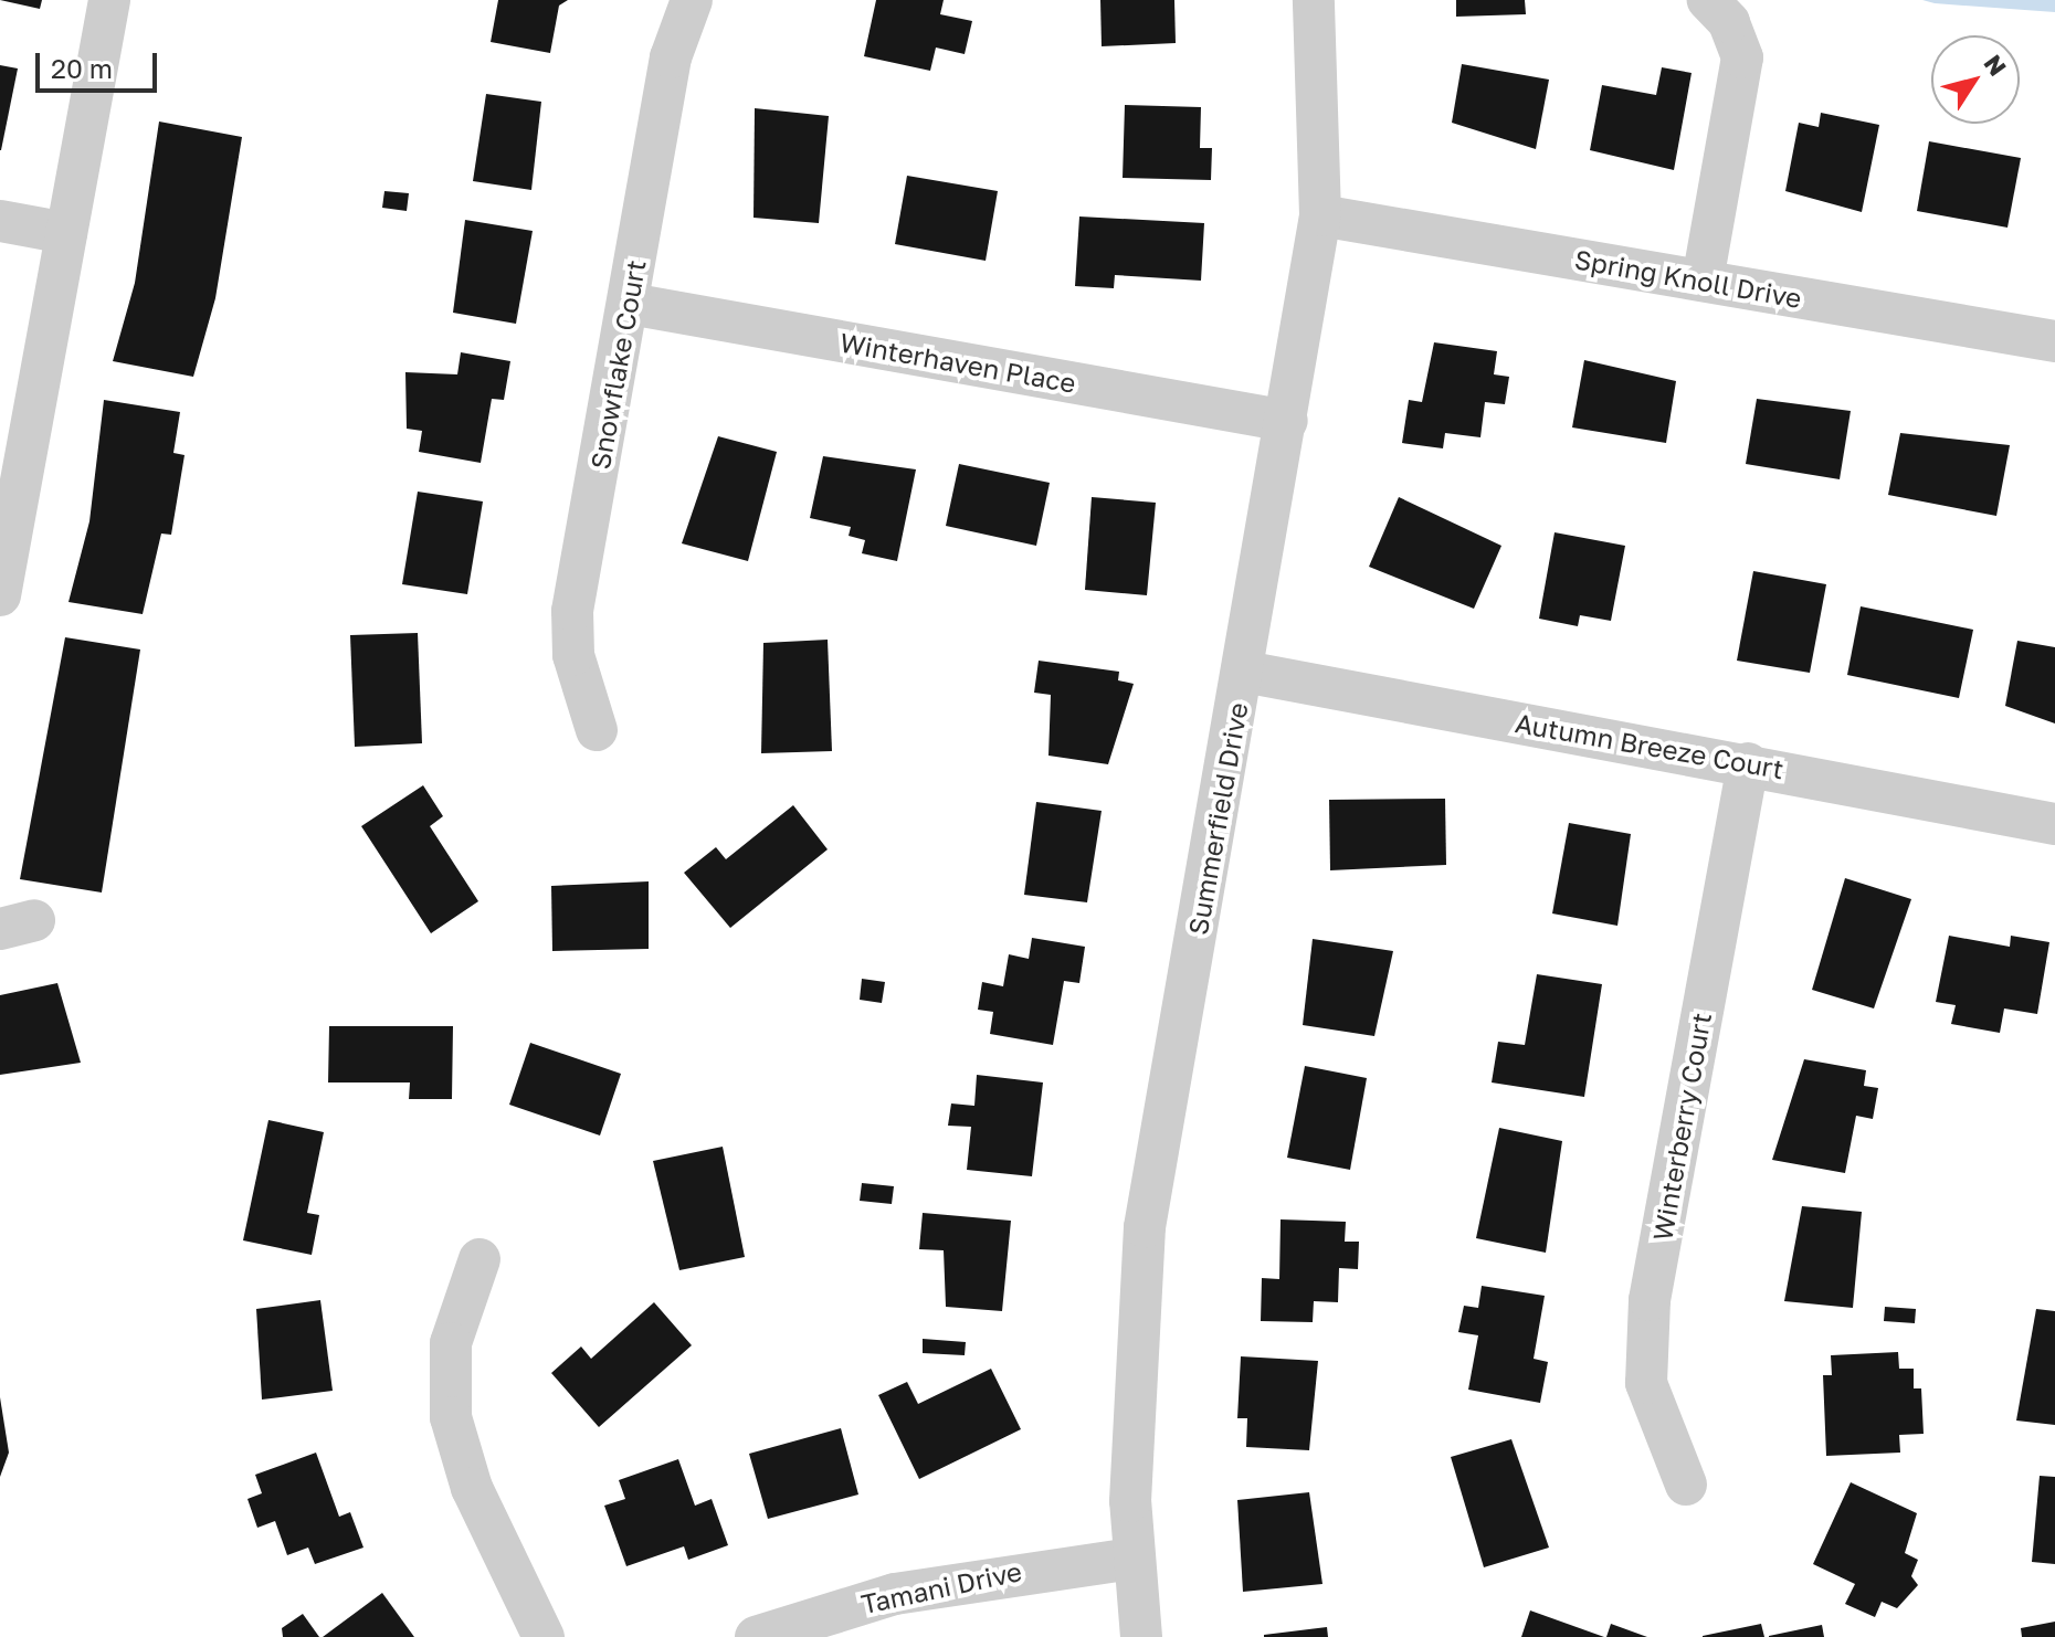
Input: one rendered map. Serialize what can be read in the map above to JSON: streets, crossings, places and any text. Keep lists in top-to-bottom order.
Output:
{
  "streets": {
    "street": [
      "Spring Knoll Drive",
      "Winterhaven Place",
      "Snowflake Court",
      "Autumn Breeze Court",
      "Summerfield Drive",
      "Winterberry Court",
      "Tamani Drive"
    ]
  },
  "crossings": [
    ["Spring Knoll Drive", "Summerfield Drive"],
    ["Winterhaven Place", "Snowflake Court"],
    ["Winterhaven Place", "Summerfield Drive"],
    ["Autumn Breeze Court", "Summerfield Drive"],
    ["Autumn Breeze Court", "Winterberry Court"],
    ["Summerfield Drive", "Tamani Drive"]
  ],
  "scale_bar": "20 m",
  "north": "top right"
}
